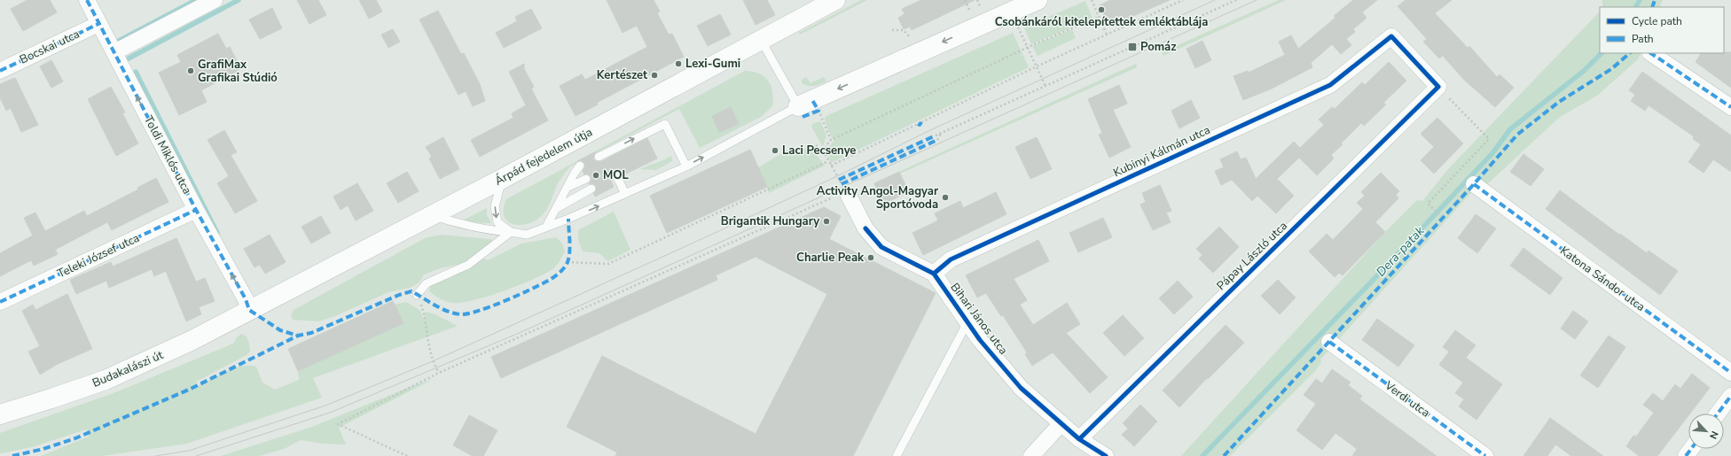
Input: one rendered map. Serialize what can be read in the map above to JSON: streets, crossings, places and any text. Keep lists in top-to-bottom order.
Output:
{
  "streets": {
    "main road": ["Árpád fejedelem útja", "Budakalászi út"],
    "street": [
      "Bocskai utca",
      "Kubinyi Kálmán utca",
      "Toldi Miklós utca",
      "Teleki József utca",
      "Pápay László utca",
      "Katona Sándor utca",
      "Bihari János utca",
      "Verdi utca"
    ]
  },
  "crossings": [
    ["Bocskai utca", "Toldi Miklós utca"],
    ["Kubinyi Kálmán utca", "Pápay László utca"],
    ["Kubinyi Kálmán utca", "Bihari János utca"],
    ["Toldi Miklós utca", "Árpád fejedelem útja"],
    ["Toldi Miklós utca", "Teleki József utca"],
    ["Toldi Miklós utca", "Budakalászi út"],
    ["Árpád fejedelem útja", "Budakalászi út"],
    ["Pápay László utca", "Bihari János utca"]
  ],
  "one_way": ["Toldi Miklós utca"],
  "water": ["Dera-patak"],
  "places": {
    "other": [
      "Csobánkáról kitelepítettek emléktáblája",
      "Lexi-Gumi",
      "GrafiMax Grafikai Stúdió",
      "Kertészet",
      "Laci Pecsenye",
      "MOL",
      "Activity Angol-Magyar Sportóvoda",
      "Brigantik Hungary",
      "Charlie Peak"
    ],
    "transit": ["Pomáz"]
  },
  "legend": ["Cycle path", "Path"],
  "north": "bottom right"
}
